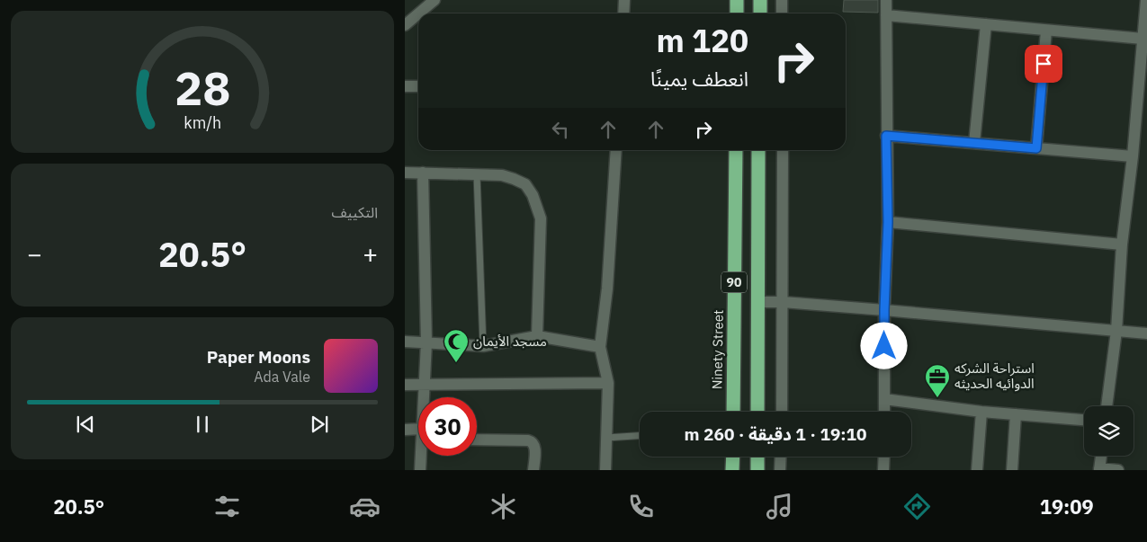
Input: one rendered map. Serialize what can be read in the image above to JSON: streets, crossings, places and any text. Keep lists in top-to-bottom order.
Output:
{
  "streets": {
    "highway": ["90", "Ninety Street"]
  },
  "places": {
    "mosque": ["مسجد الأيمان"],
    "office": ["استراحة الشركه الدوائيه الحديثه"]
  },
  "page": {
    "turn": ["120 m", "انعطف يمينًا"],
    "tile": "التكييف",
    "heat": ["−", "20.5°", "+"],
    "song": ["Paper Moons", "Ada Vale"],
    "limit": "30",
    "trip": "19:10 · 1 دقيقة · 260 m",
    "tabs": ["19:09", "20.5°"],
    "gauge": ["28", "km/h"]
  }
}
